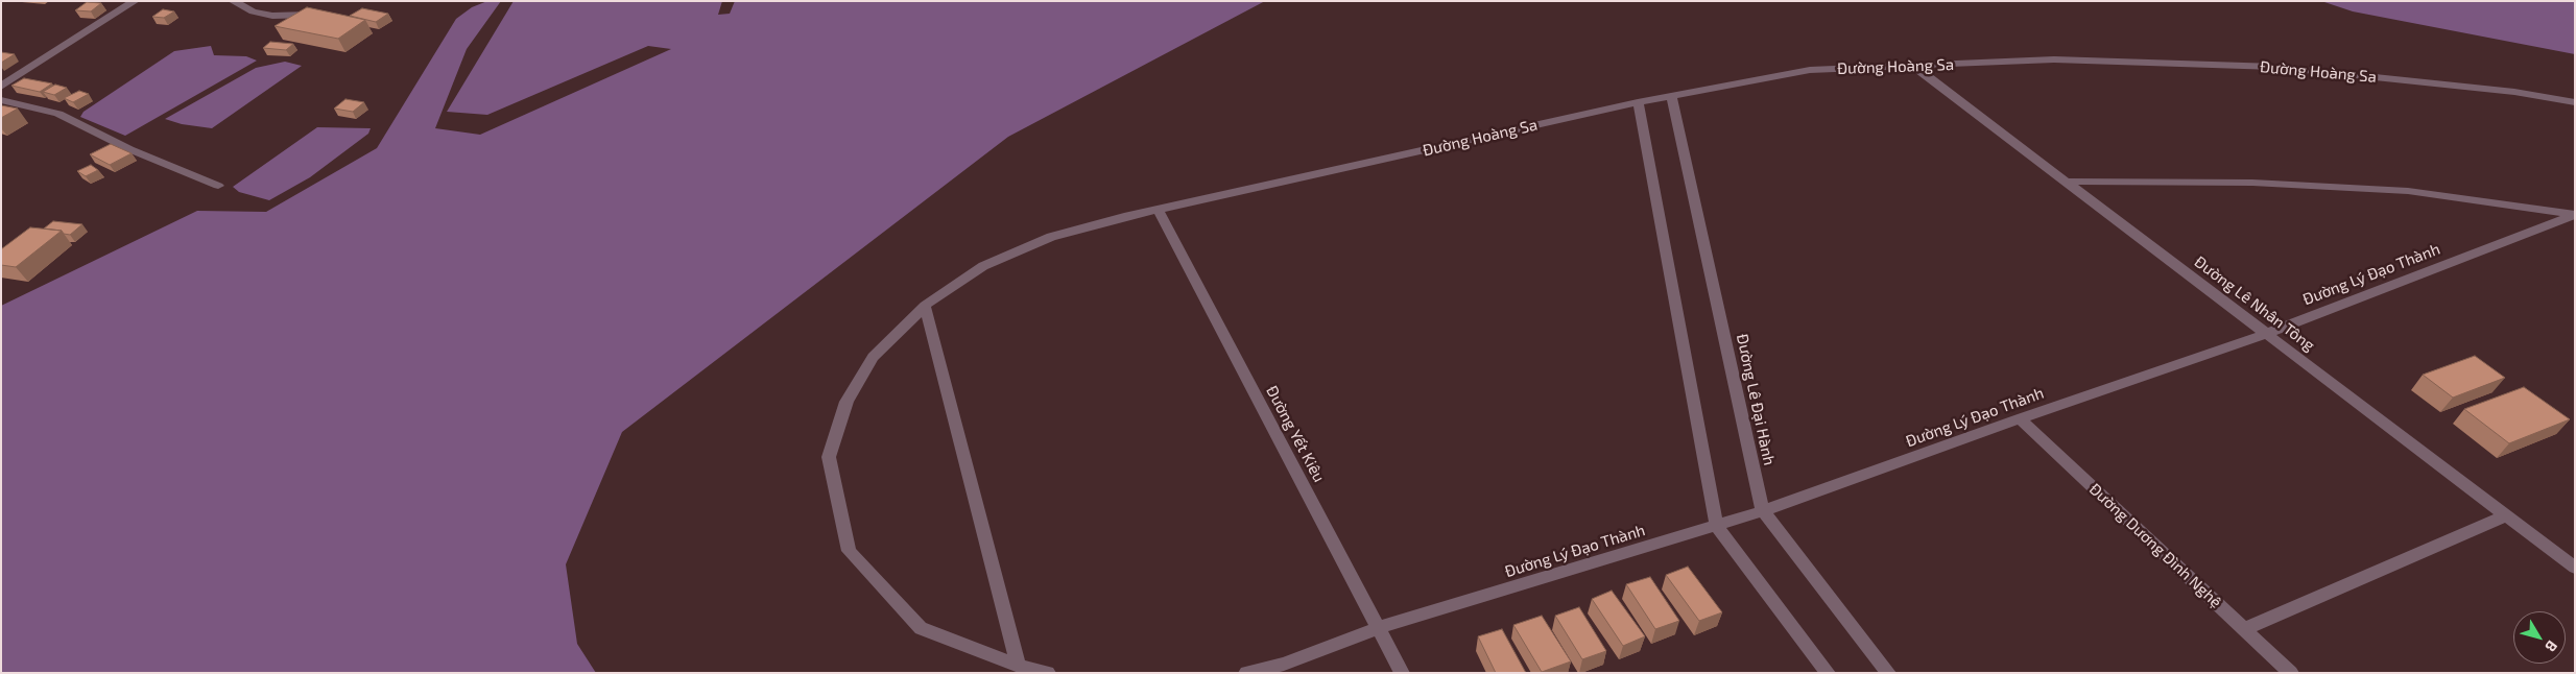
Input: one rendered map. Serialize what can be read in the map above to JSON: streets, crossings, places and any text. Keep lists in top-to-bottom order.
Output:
{
  "streets": {
    "street": [
      "Đường Hoàng Sa",
      "Đường Lý Đạo Thành",
      "Đường Lê Nhân Tông",
      "Đường Lê Đại Hành",
      "Đường Yết Kiêu",
      "Đường Dương Đình Nghệ"
    ]
  },
  "crossings": [
    ["Đường Hoàng Sa", "Đường Lê Nhân Tông"],
    ["Đường Hoàng Sa", "Đường Lê Đại Hành"],
    ["Đường Hoàng Sa", "Đường Yết Kiêu"],
    ["Đường Lý Đạo Thành", "Đường Lê Nhân Tông"],
    ["Đường Lý Đạo Thành", "Đường Lê Đại Hành"],
    ["Đường Lý Đạo Thành", "Đường Yết Kiêu"],
    ["Đường Lý Đạo Thành", "Đường Dương Đình Nghệ"]
  ],
  "north": "bottom right"
}
